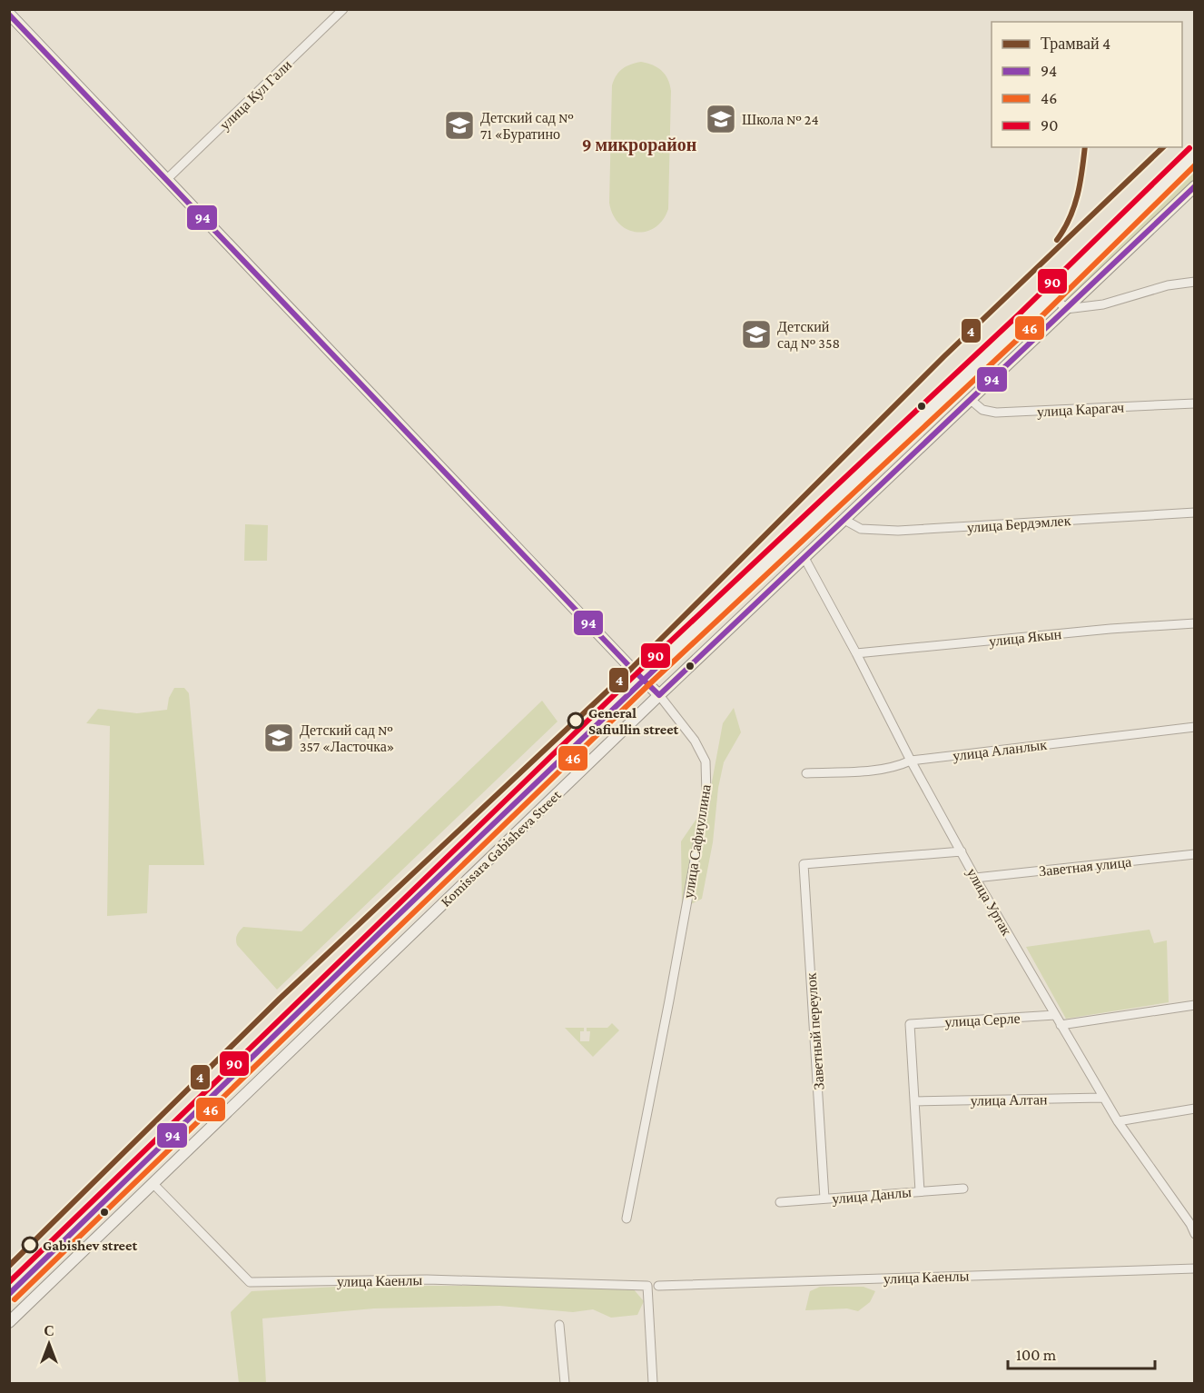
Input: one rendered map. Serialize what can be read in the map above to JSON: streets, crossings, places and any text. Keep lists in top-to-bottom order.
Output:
{
  "streets": {
    "street": [
      "улица Кул Гали",
      "улица Карагач",
      "улица Бердэмлек",
      "улица Якын",
      "улица Аланлык",
      "улица Сафиуллина",
      "Komissara Gabisheva Street",
      "Заветная улица",
      "улица Уртак",
      "улица Серле",
      "Заветный переулок",
      "улица Алтан",
      "улица Данлы",
      "улица Каенлы"
    ]
  },
  "crossings": [
    ["улица Кул Гали", "улица Сафиуллина"],
    ["улица Карагач", "Komissara Gabisheva Street"],
    ["улица Бердэмлек", "Komissara Gabisheva Street"],
    ["улица Якын", "улица Уртак"],
    ["улица Аланлык", "улица Уртак"],
    ["улица Сафиуллина", "Komissara Gabisheva Street"],
    ["Komissara Gabisheva Street", "улица Уртак"],
    ["Komissara Gabisheva Street", "улица Каенлы"],
    ["Заветная улица", "улица Уртак"],
    ["улица Уртак", "улица Серле"],
    ["улица Уртак", "Заветный переулок"],
    ["улица Уртак", "улица Алтан"],
    ["улица Серле", "улица Алтан"],
    ["Заветный переулок", "улица Данлы"]
  ],
  "districts": ["9 микрорайон"],
  "places": {
    "school or university": [
      "Школа № 24",
      "Детский сад № 71 «Буратино",
      "Детский сад № 358",
      "Детский сад № 357 «Ласточка»"
    ],
    "other": ["General Safiullin street", "Gabishev street"]
  },
  "lines": [
    "transit line 94",
    "tram line 4",
    "transit line 90",
    "transit line 46"
  ],
  "legend": [
    "Трамвай 4",
    "94",
    "46",
    "90"
  ],
  "scale_bar": "100 m",
  "north": "top"
}
